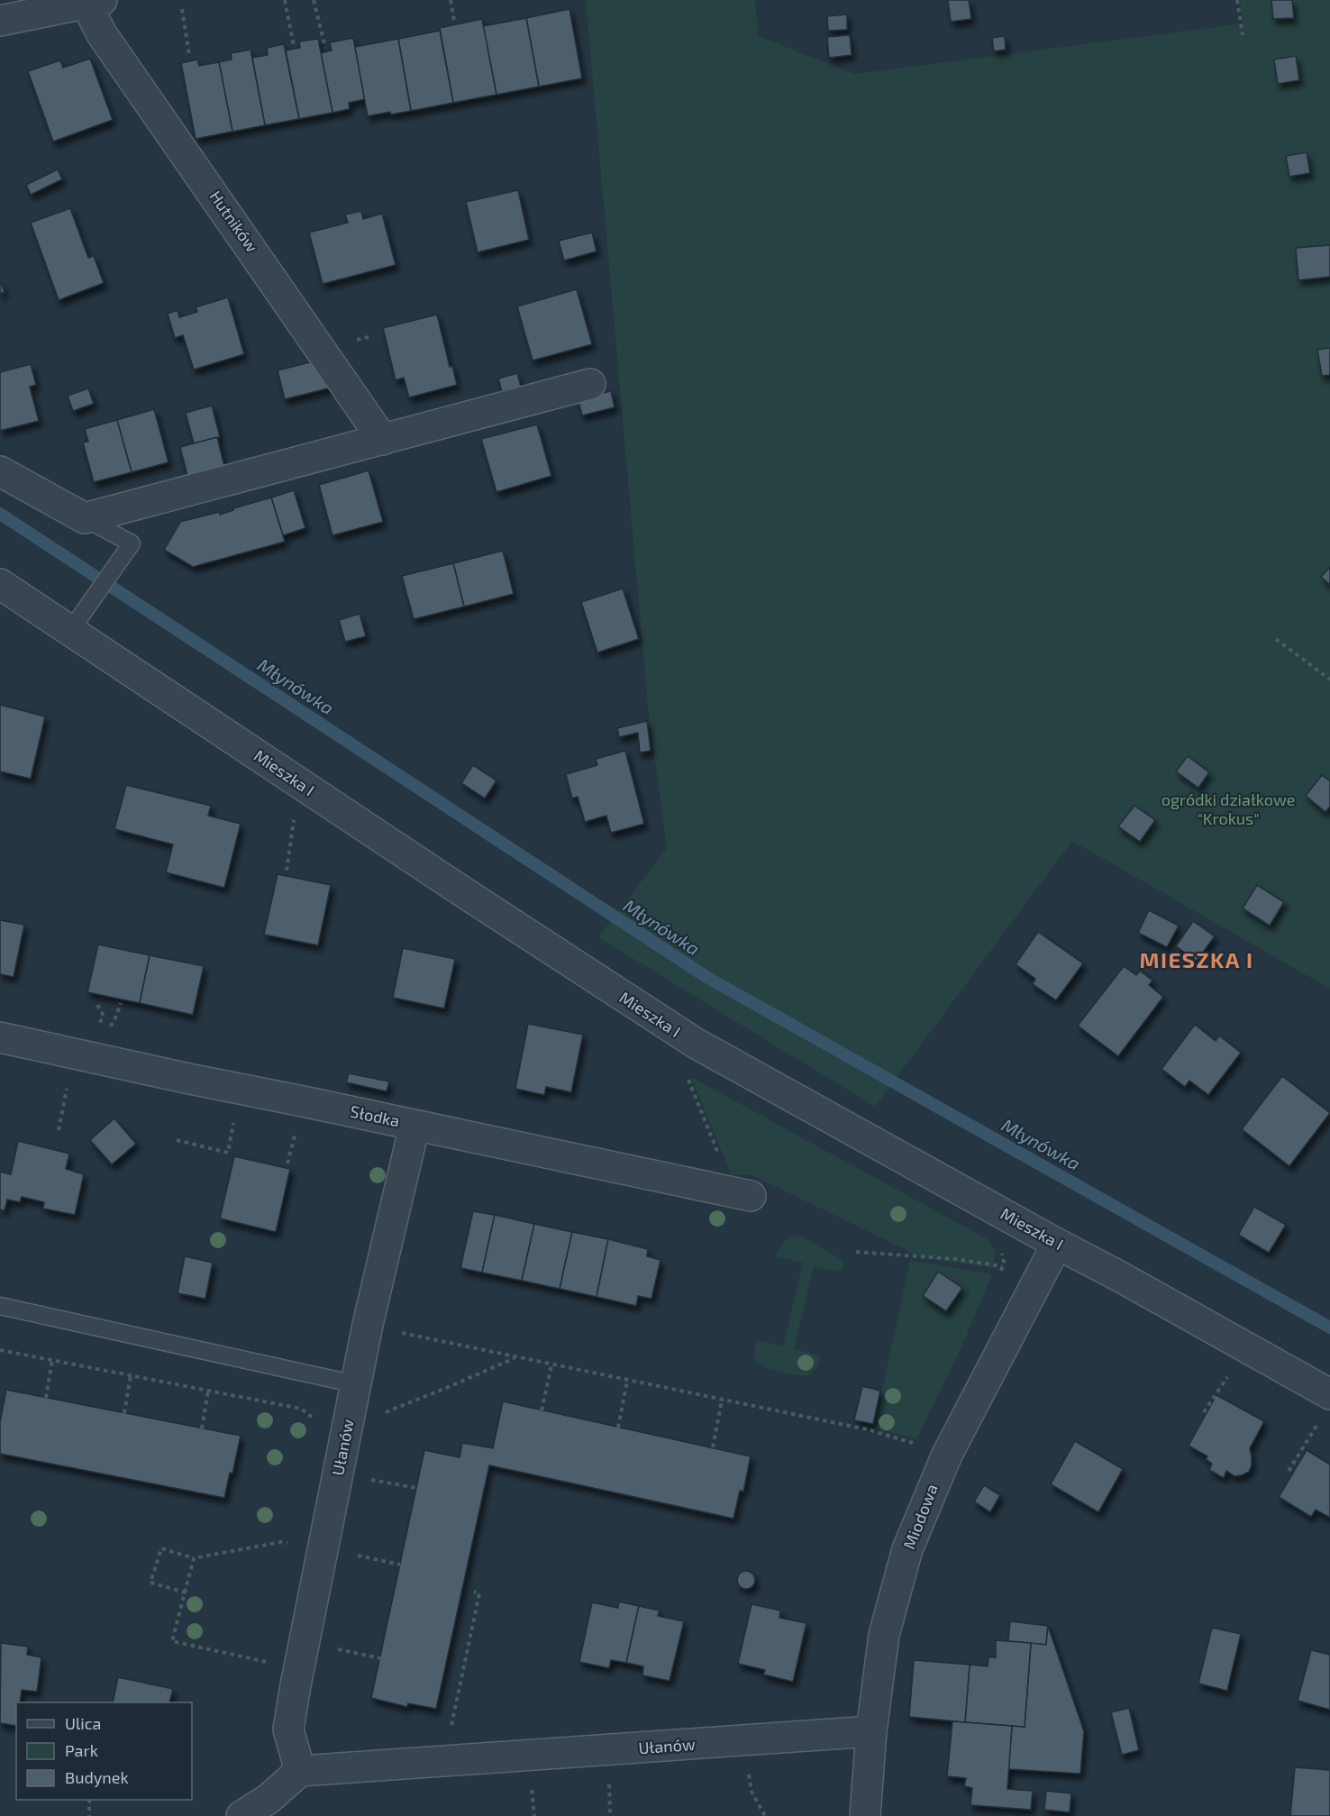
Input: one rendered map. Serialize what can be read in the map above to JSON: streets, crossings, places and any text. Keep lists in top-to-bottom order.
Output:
{
  "streets": {
    "street": [
      "Hutników",
      "Mieszka I",
      "Słodka",
      "Ułanów",
      "Miodowa"
    ]
  },
  "crossings": [
    ["Mieszka I", "Miodowa"],
    ["Słodka", "Ułanów"],
    ["Ułanów", "Miodowa"]
  ],
  "districts": ["MIESZKA I"],
  "water": ["Młynówka"],
  "parks": ["ogródki działkowe \"Krokus\""],
  "legend": ["Ulica", "Park", "Budynek"]
}
